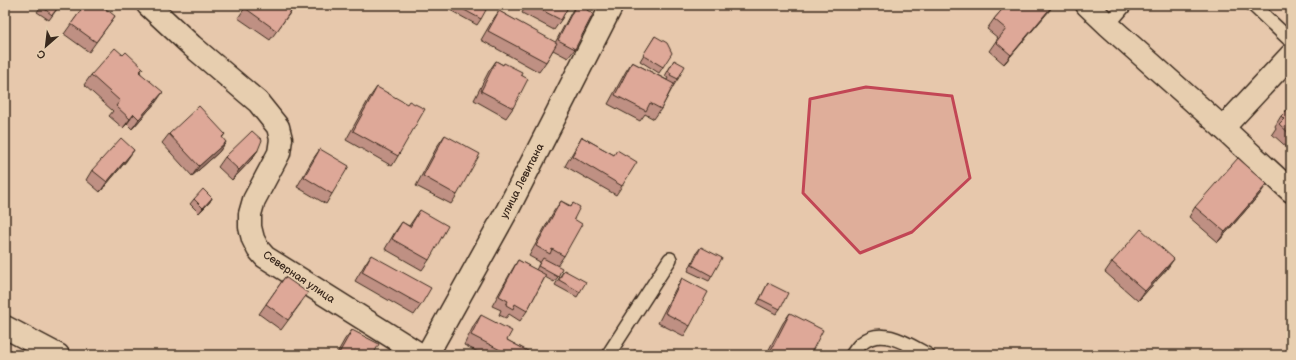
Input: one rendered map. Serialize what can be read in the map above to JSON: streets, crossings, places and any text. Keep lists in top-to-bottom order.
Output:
{
  "streets": {
    "street": ["улица Левитана", "Северная улица"]
  },
  "north": "bottom left"
}
